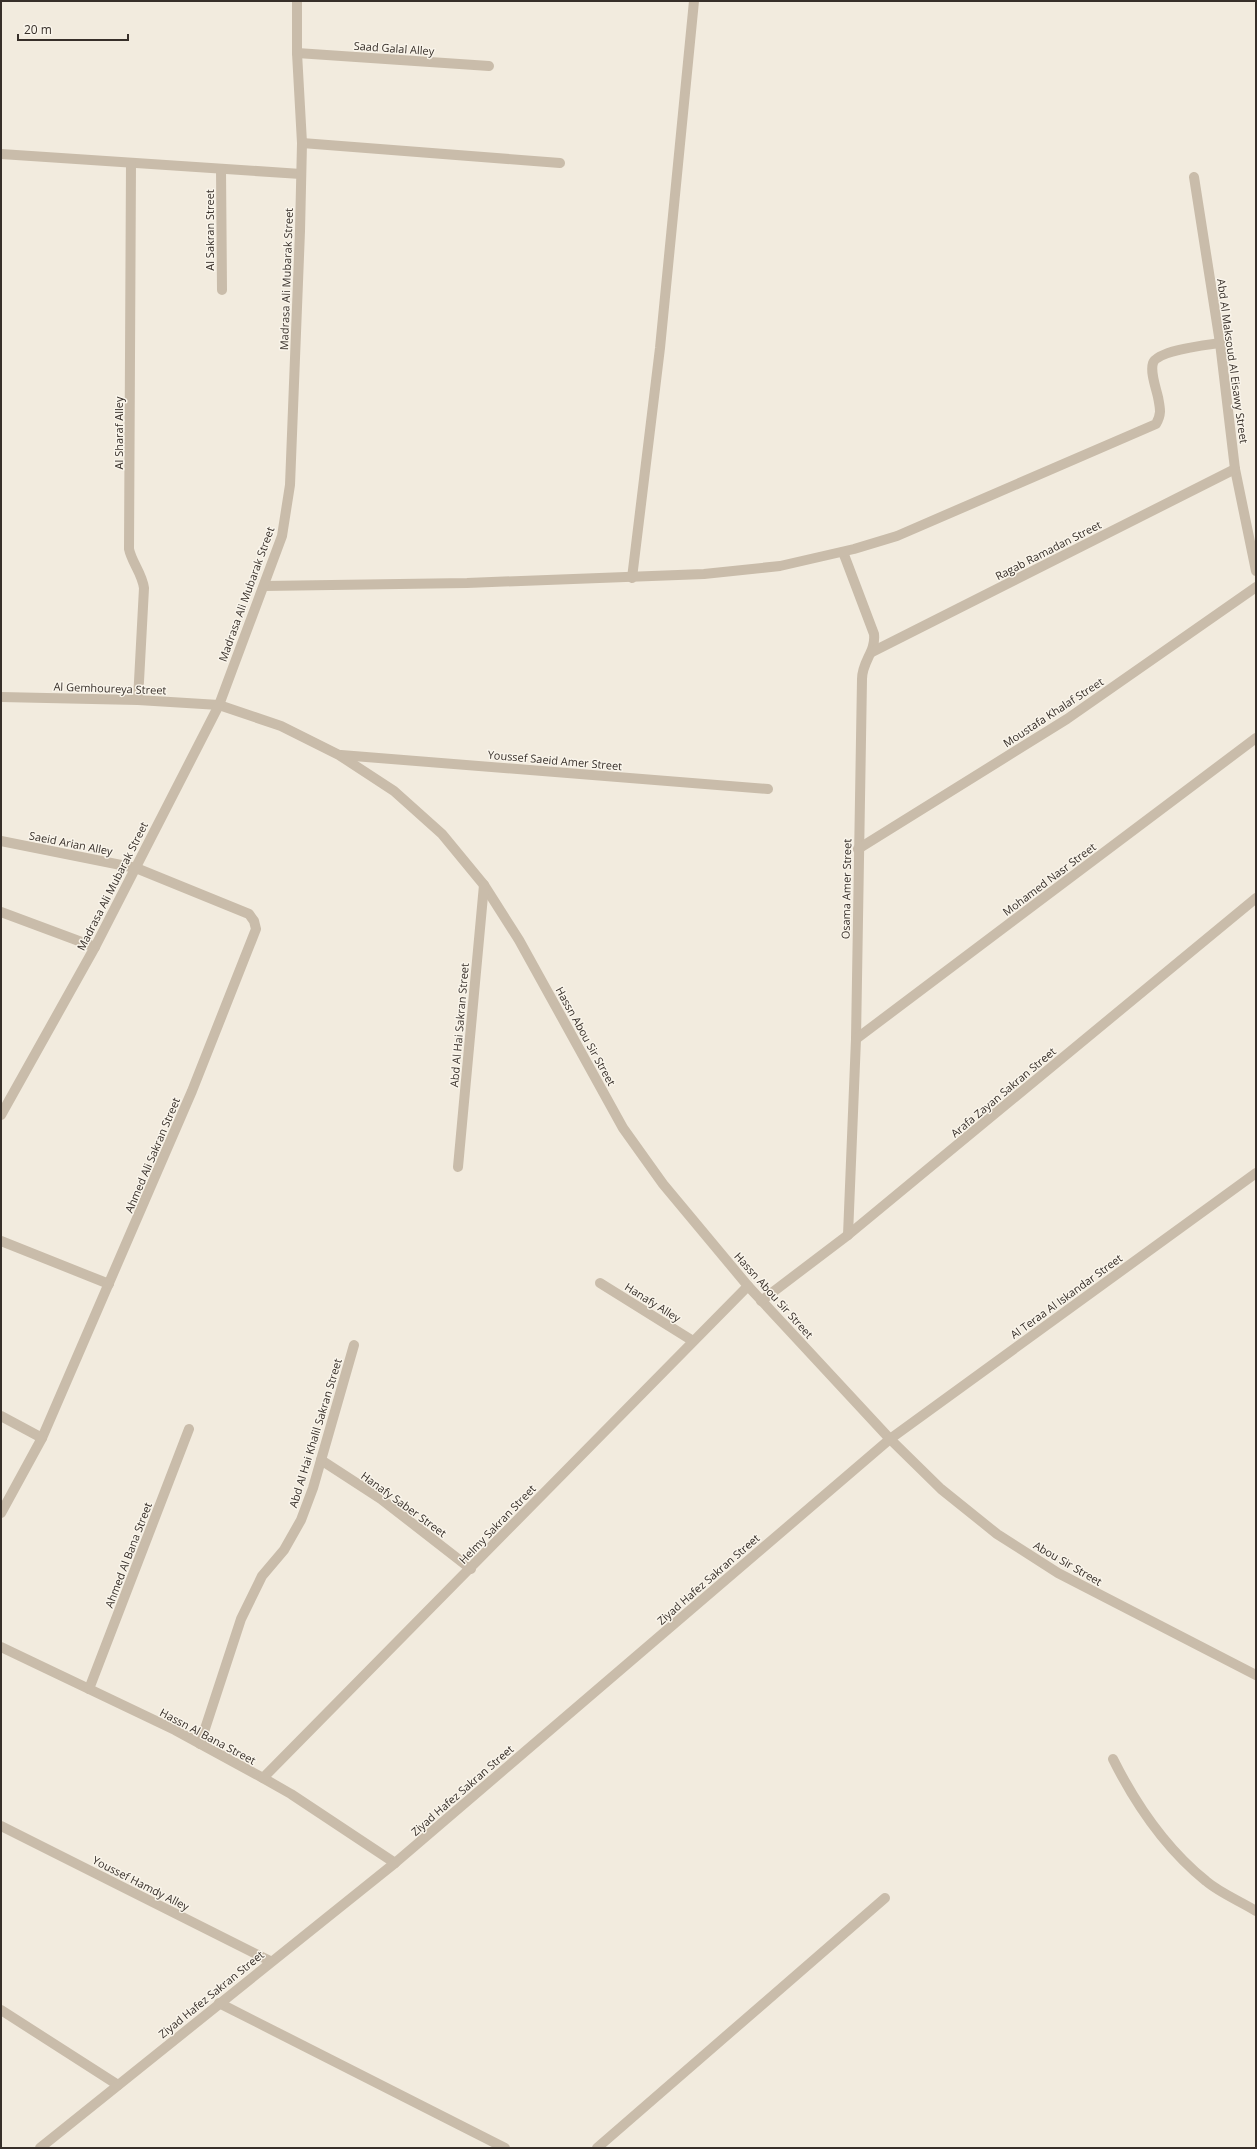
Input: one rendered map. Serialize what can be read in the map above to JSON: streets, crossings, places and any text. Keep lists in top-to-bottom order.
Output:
{
  "streets": {
    "street": [
      "Saad Galal Alley",
      "Al Sakran Street",
      "Madrasa Ali Mubarak Street",
      "Abd Al Maksoud Al Eisawy Street",
      "Al Sharaf Alley",
      "Ragab Ramadan Street",
      "Al Gemhoureya Street",
      "Moustafa Khalaf Street",
      "Youssef Saeid Amer Street",
      "Saeid Arian Alley",
      "Mohamed Nasr Street",
      "Osama Amer Street",
      "Abd Al Hai Sakran Street",
      "Hassn Abou Sir Street",
      "Arafa Zayan Sakran Street",
      "Ahmed Ali Sakran Street",
      "Al Teraa Al Iskandar Street",
      "Hanafy Alley",
      "Abd Al Hai Khalil Sakran Street",
      "Hanafy Saber Street",
      "Helmy Sakran Street",
      "Ahmed Al Bana Street",
      "Abou Sir Street",
      "Ziyad Hafez Sakran Street",
      "Hassn Al Bana Street",
      "Youssef Hamdy Alley"
    ]
  },
  "crossings": [
    ["Saad Galal Alley", "Madrasa Ali Mubarak Street"],
    ["Madrasa Ali Mubarak Street", "Al Gemhoureya Street"],
    ["Madrasa Ali Mubarak Street", "Saeid Arian Alley"],
    ["Madrasa Ali Mubarak Street", "Hassn Abou Sir Street"],
    ["Madrasa Ali Mubarak Street", "Ahmed Ali Sakran Street"],
    ["Abd Al Maksoud Al Eisawy Street", "Ragab Ramadan Street"],
    ["Al Sharaf Alley", "Al Gemhoureya Street"],
    ["Ragab Ramadan Street", "Osama Amer Street"],
    ["Al Gemhoureya Street", "Hassn Abou Sir Street"],
    ["Moustafa Khalaf Street", "Osama Amer Street"],
    ["Youssef Saeid Amer Street", "Hassn Abou Sir Street"],
    ["Saeid Arian Alley", "Ahmed Ali Sakran Street"],
    ["Mohamed Nasr Street", "Osama Amer Street"],
    ["Osama Amer Street", "Arafa Zayan Sakran Street"],
    ["Abd Al Hai Sakran Street", "Hassn Abou Sir Street"],
    ["Hassn Abou Sir Street", "Arafa Zayan Sakran Street"],
    ["Hassn Abou Sir Street", "Al Teraa Al Iskandar Street"],
    ["Hassn Abou Sir Street", "Helmy Sakran Street"],
    ["Hassn Abou Sir Street", "Abou Sir Street"],
    ["Hassn Abou Sir Street", "Ziyad Hafez Sakran Street"],
    ["Al Teraa Al Iskandar Street", "Abou Sir Street"],
    ["Al Teraa Al Iskandar Street", "Ziyad Hafez Sakran Street"],
    ["Hanafy Alley", "Helmy Sakran Street"],
    ["Abd Al Hai Khalil Sakran Street", "Hanafy Saber Street"],
    ["Abd Al Hai Khalil Sakran Street", "Hassn Al Bana Street"],
    ["Hanafy Saber Street", "Helmy Sakran Street"],
    ["Helmy Sakran Street", "Hassn Al Bana Street"],
    ["Ahmed Al Bana Street", "Hassn Al Bana Street"],
    ["Abou Sir Street", "Ziyad Hafez Sakran Street"],
    ["Ziyad Hafez Sakran Street", "Hassn Al Bana Street"],
    ["Ziyad Hafez Sakran Street", "Youssef Hamdy Alley"]
  ],
  "scale_bar": "20 m"
}
